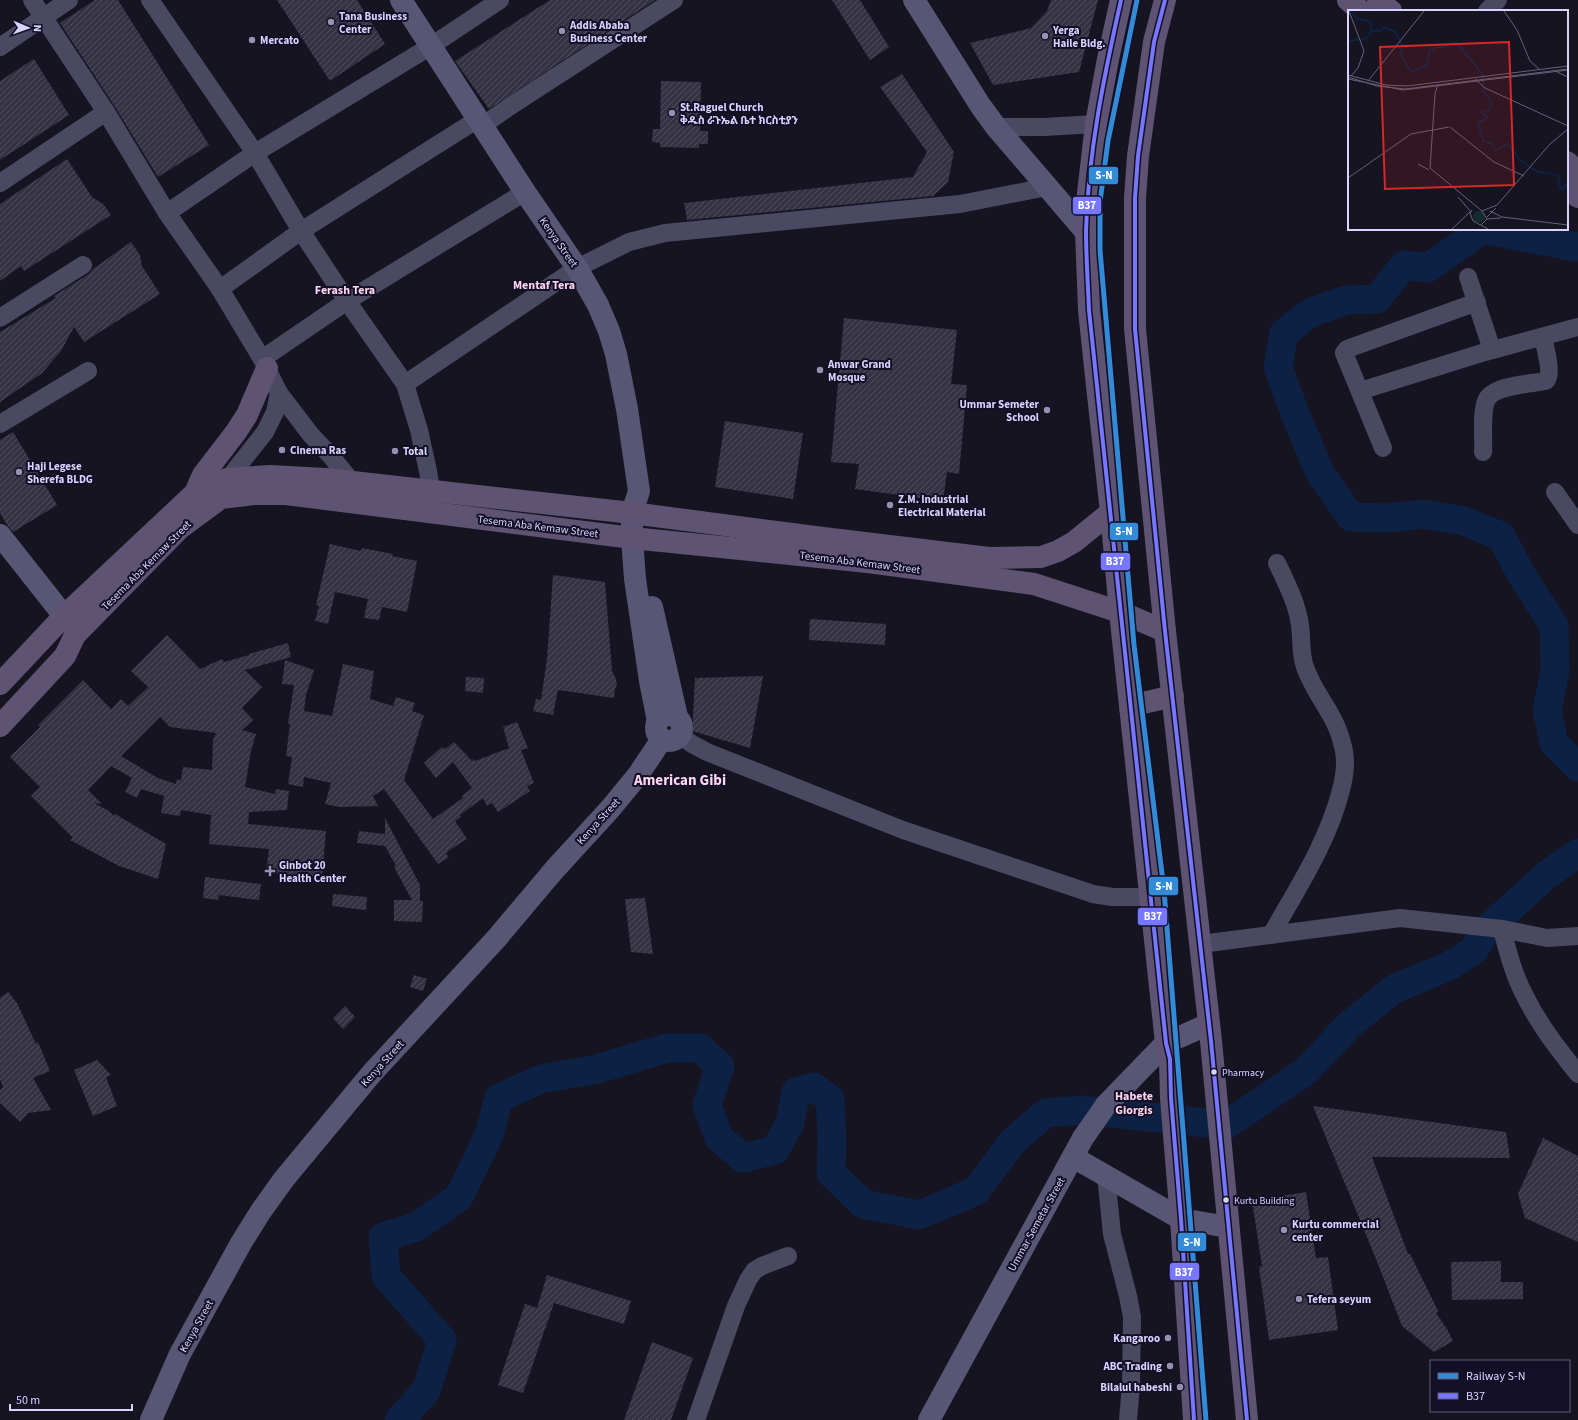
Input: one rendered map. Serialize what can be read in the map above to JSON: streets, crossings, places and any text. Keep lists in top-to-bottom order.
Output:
{
  "streets": {
    "main road": ["Kenya Street", "Tesema Aba Kemaw Street", "Ummar Semetar Street"]
  },
  "crossings": [
    ["Kenya Street", "Tesema Aba Kemaw Street"]
  ],
  "districts": [
    "Mentaf Tera",
    "Ferash Tera",
    "American Gibi",
    "Habete Giorgis"
  ],
  "places": {
    "other": [
      "Tana Business Center",
      "Addis Ababa Business Center",
      "Yerga Haile Bldg.",
      "Mercato",
      "St.Raguel Church ቅዱስ ራጉኤል ቤተ ክርስቲያን",
      "Anwar Grand Mosque",
      "Ummar Semeter School",
      "Cinema Ras",
      "Total",
      "Haji Legese Sherefa BLDG",
      "Z.M. Industrial Electrical Material",
      "Pharmacy",
      "Kurtu Building",
      "Kurtu commercial center",
      "Tefera seyum",
      "Kangaroo",
      "ABC Trading",
      "Bilalul habeshi"
    ],
    "health": ["Ginbot 20 Health Center"]
  },
  "lines": ["rail line S-N", "transit line B37"],
  "legend": ["Railway S-N", "B37"],
  "scale_bar": "50 m",
  "north": "right"
}
